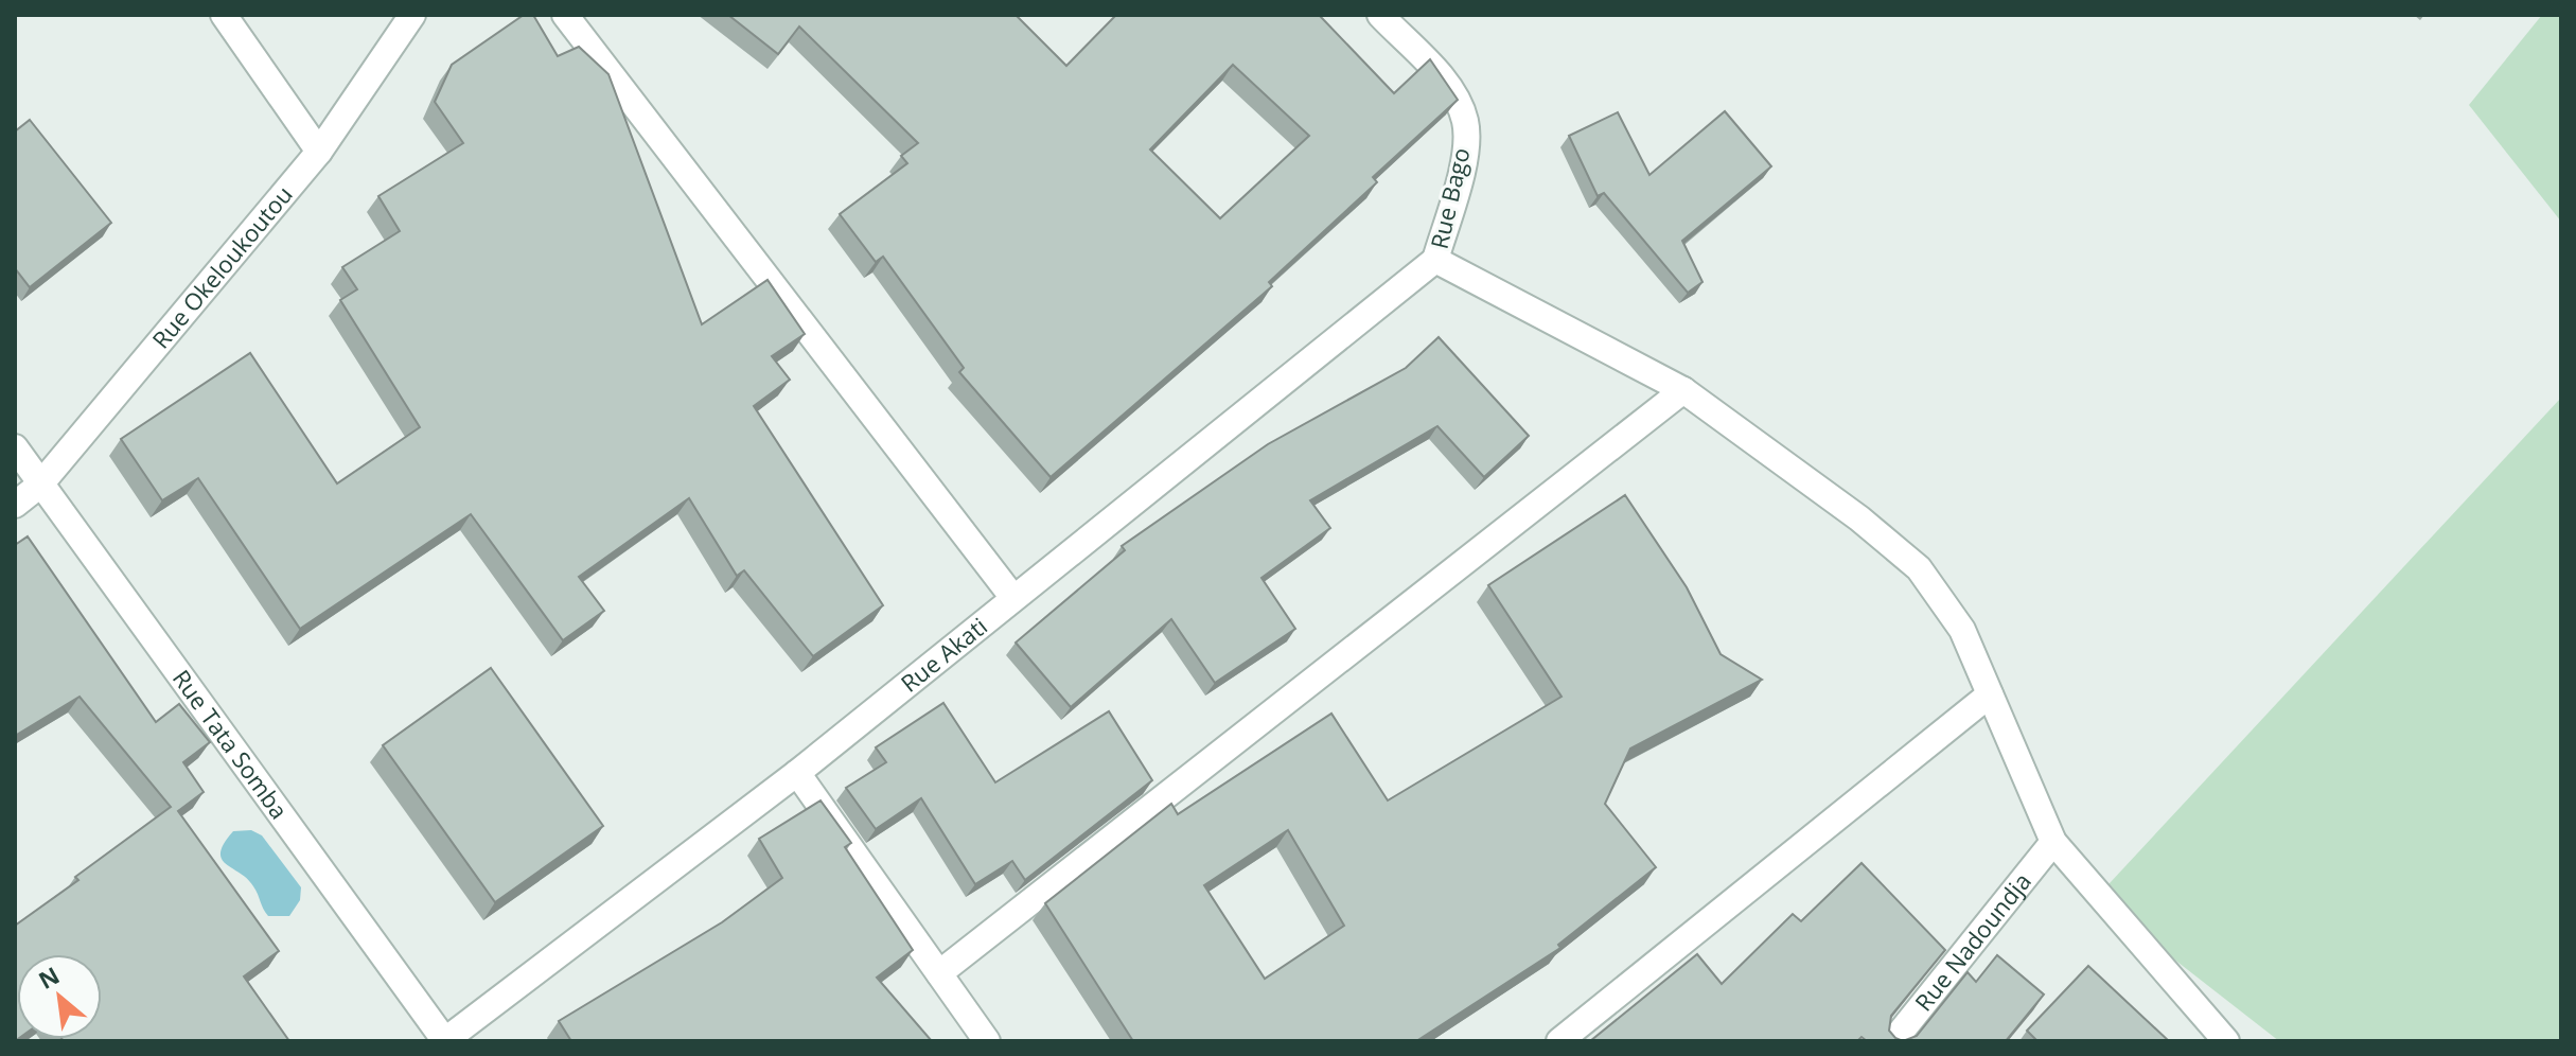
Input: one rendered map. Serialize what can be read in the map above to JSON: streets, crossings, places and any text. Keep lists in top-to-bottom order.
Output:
{
  "streets": {
    "street": [
      "Rue Bago",
      "Rue Okeloukoutou",
      "Rue Akati",
      "Rue Tata Somba",
      "Rue Nadoundja"
    ]
  },
  "crossings": [
    ["Rue Bago", "Rue Akati"],
    ["Rue Okeloukoutou", "Rue Tata Somba"],
    ["Rue Akati", "Rue Tata Somba"]
  ],
  "north": "top left"
}
